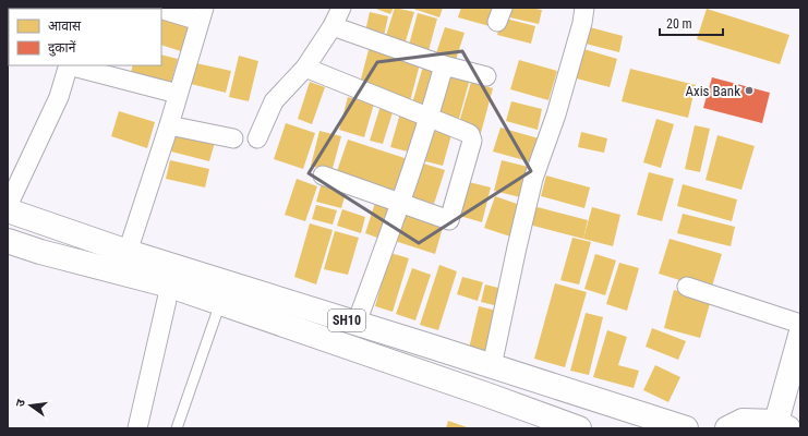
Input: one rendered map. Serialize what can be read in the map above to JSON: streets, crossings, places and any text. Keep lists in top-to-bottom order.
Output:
{
  "streets": {
    "main road": ["SH10"]
  },
  "places": ["Axis Bank"],
  "legend": ["आवास", "दुकानें"],
  "scale_bar": "20 m",
  "north": "left"
}
